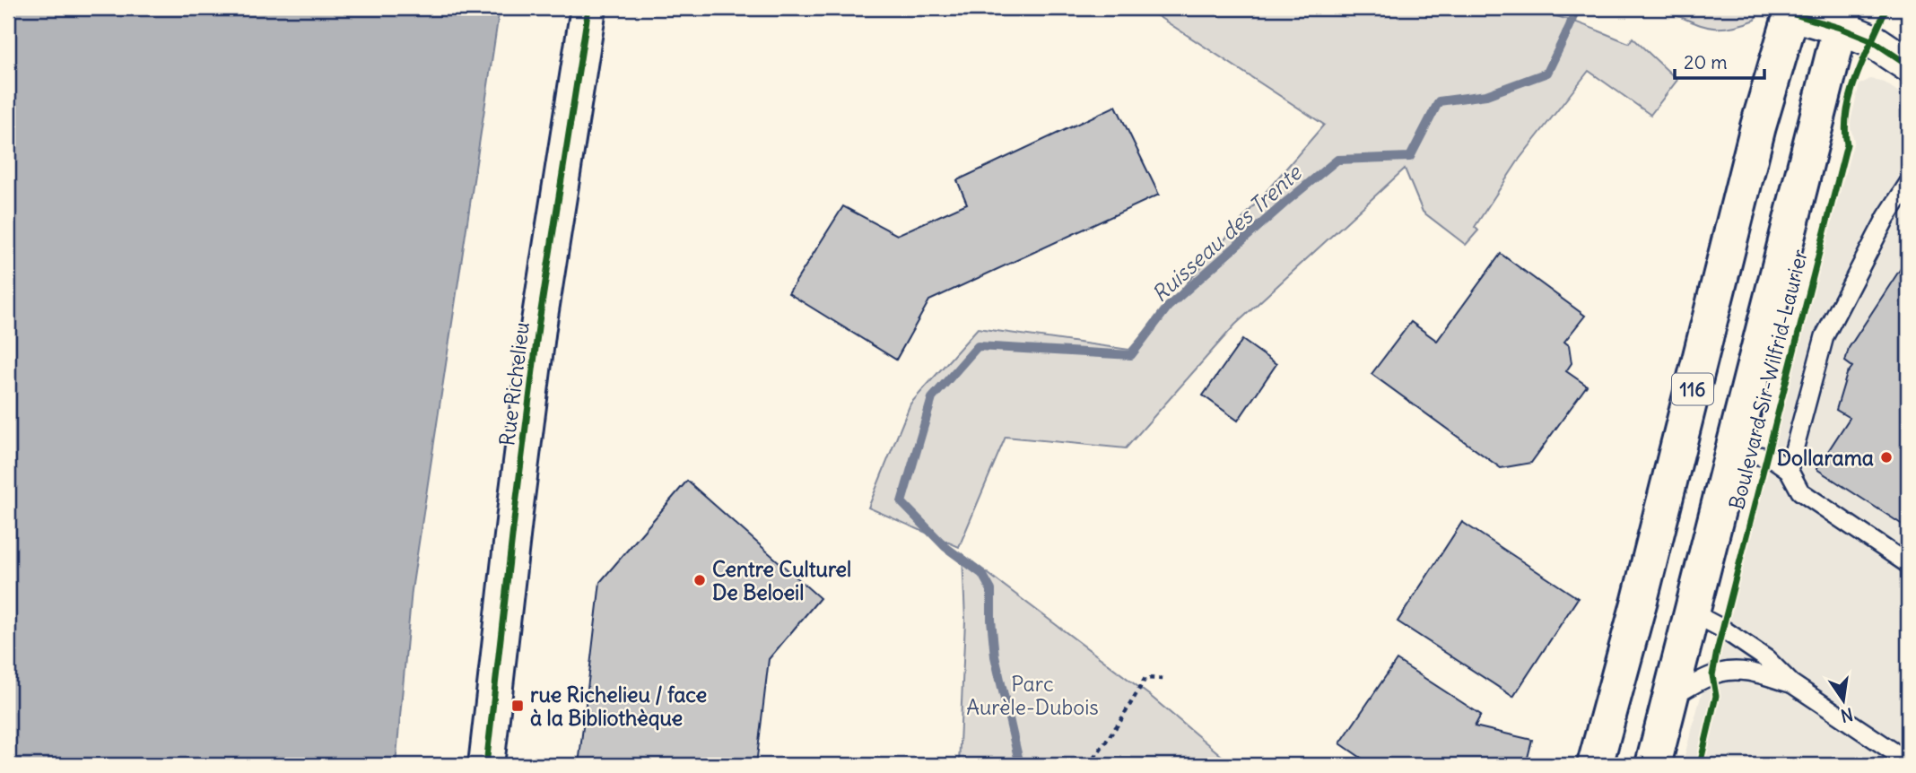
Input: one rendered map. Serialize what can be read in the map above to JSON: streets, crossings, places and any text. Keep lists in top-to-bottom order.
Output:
{
  "streets": {
    "main road": ["Boulevard Sir-Wilfrid-Laurier", "Rue Richelieu", "116"]
  },
  "water": ["Ruisseau des Trente"],
  "parks": ["Parc Aurèle-Dubois"],
  "places": {
    "other": ["Dollarama", "Centre Culturel De Beloeil"],
    "transit": ["rue Richelieu / face à la Bibliothèque"]
  },
  "scale_bar": "20 m",
  "north": "bottom"
}
